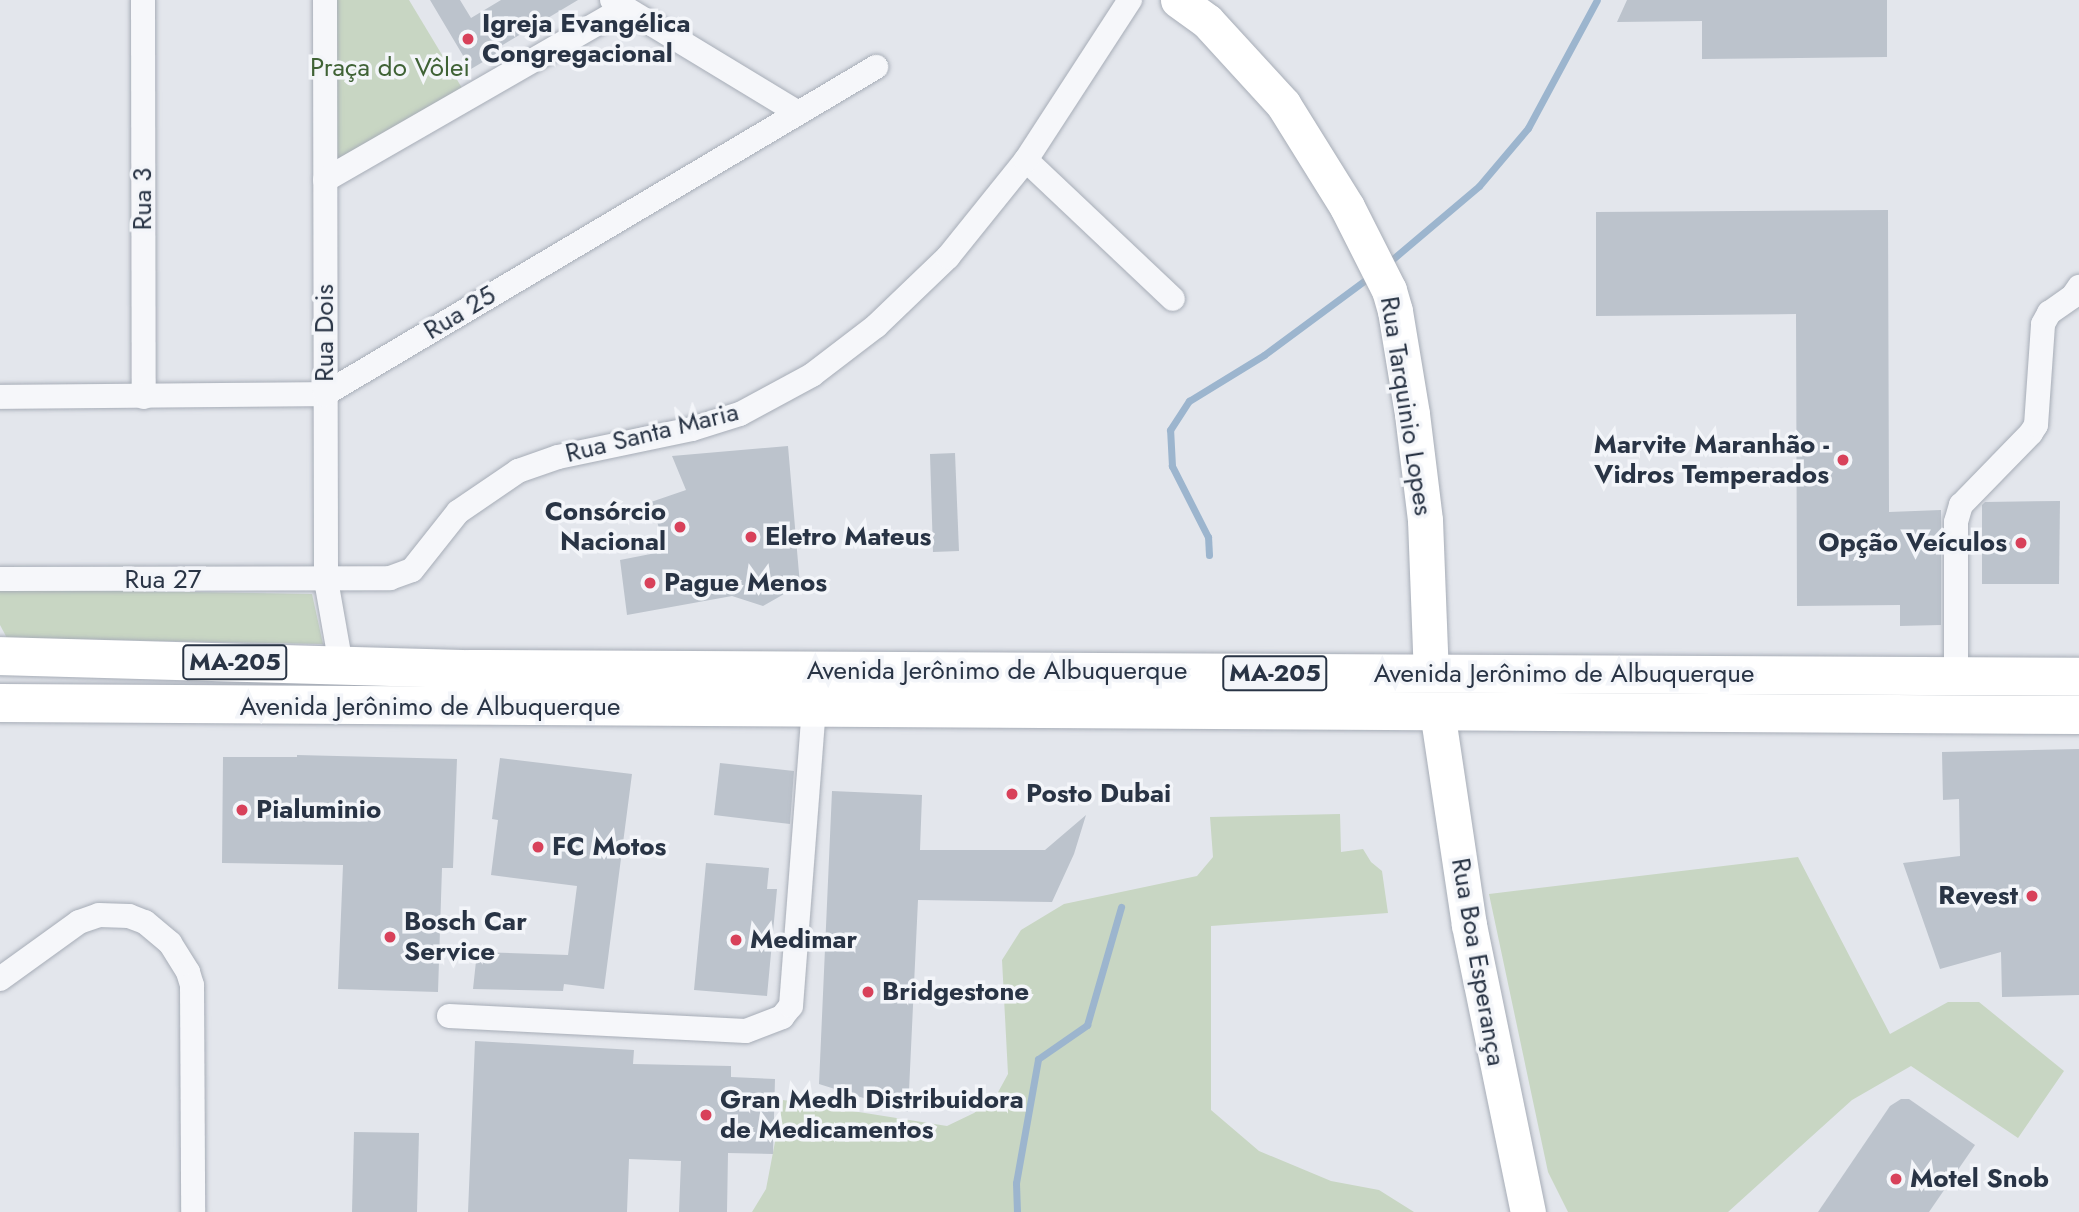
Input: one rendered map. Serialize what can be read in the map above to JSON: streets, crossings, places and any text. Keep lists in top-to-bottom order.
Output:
{
  "streets": {
    "main road": [
      "Rua Tarquinio Lopes",
      "MA-205",
      "Avenida Jerônimo de Albuquerque",
      "Rua Boa Esperança"
    ],
    "street": [
      "Rua 3",
      "Rua 25",
      "Rua Dois",
      "Rua Santa Maria",
      "Rua 27"
    ]
  },
  "crossings": [
    ["Rua 3", "Rua 25"],
    ["Rua 25", "Rua Dois"],
    ["Rua Dois", "Rua Santa Maria"],
    ["Rua Dois", "Rua 27"],
    ["Rua Dois", "Avenida Jerônimo de Albuquerque"],
    ["Rua Tarquinio Lopes", "Avenida Jerônimo de Albuquerque"],
    ["Rua Santa Maria", "Rua 27"],
    ["Avenida Jerônimo de Albuquerque", "Rua Boa Esperança"]
  ],
  "parks": ["Praça do Vôlei"],
  "places": [
    "Igreja Evangélica Congregacional",
    "Marvite Maranhão - Vidros Temperados",
    "Consórcio Nacional",
    "Eletro Mateus",
    "Opção Veículos",
    "Pague Menos",
    "Posto Dubai",
    "Pialuminio",
    "FC Motos",
    "Revest",
    "Bosch Car Service",
    "Medimar",
    "Bridgestone",
    "Gran Medh Distribuidora de Medicamentos",
    "Motel Snob"
  ]
}
